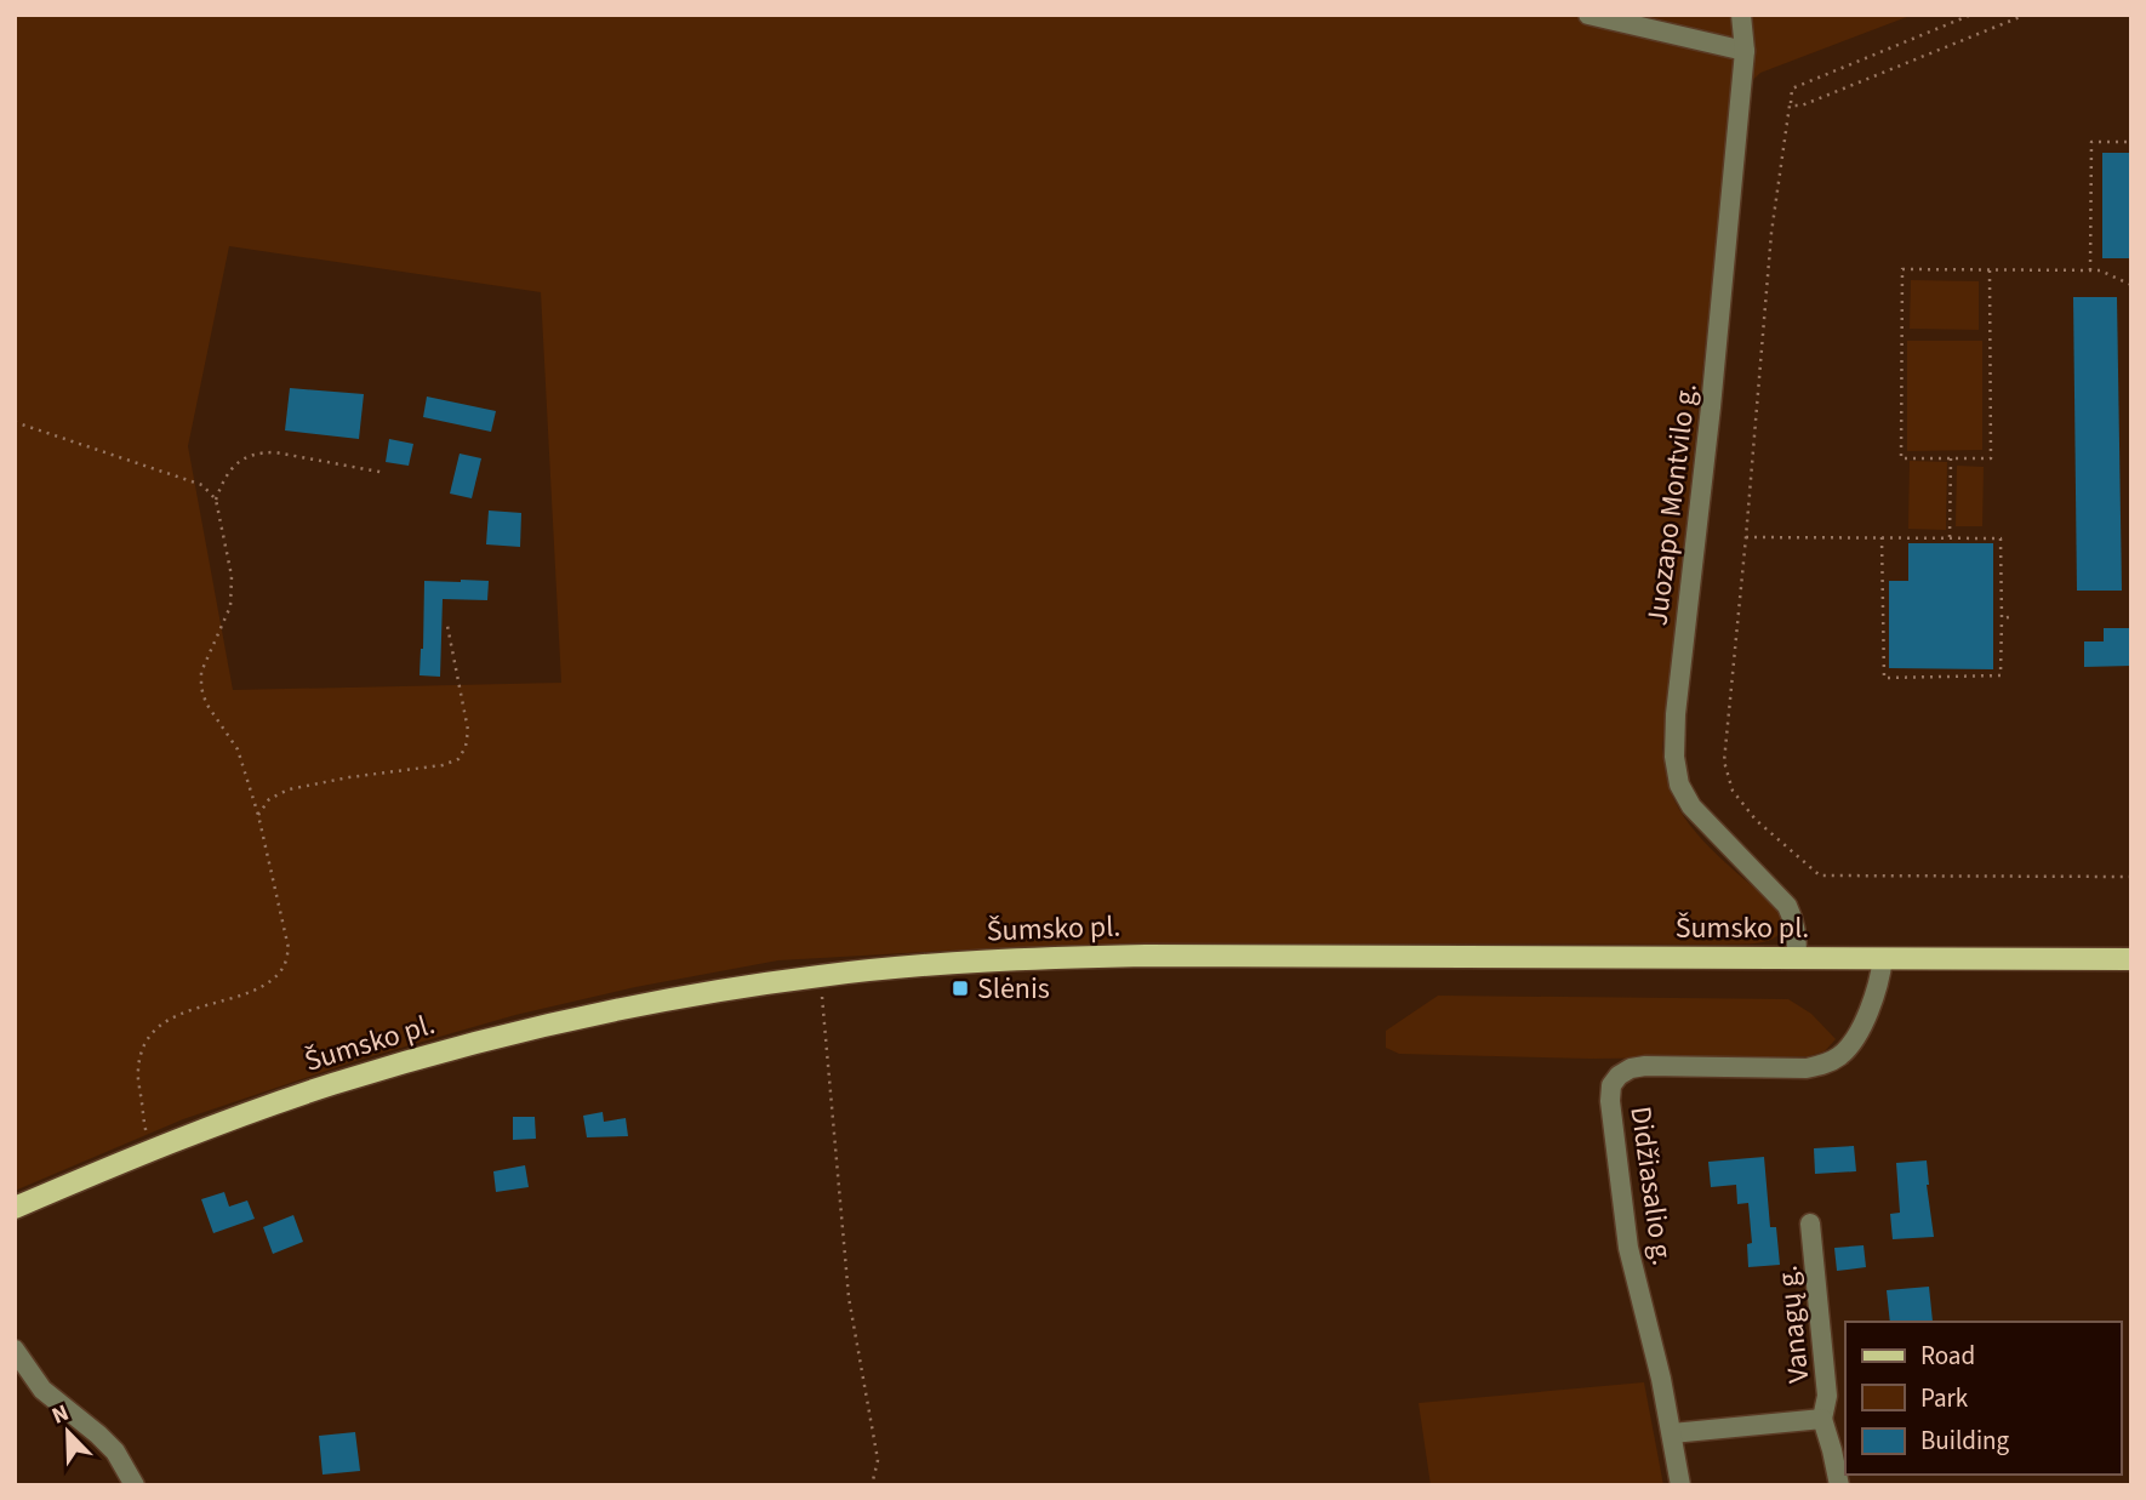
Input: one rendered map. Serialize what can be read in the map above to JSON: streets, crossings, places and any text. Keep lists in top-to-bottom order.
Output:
{
  "streets": {
    "main road": ["Šumsko pl."],
    "street": ["Juozapo Montvilo g.", "Didžiasalio g.", "Vanagų g."]
  },
  "crossings": [
    ["Juozapo Montvilo g.", "Šumsko pl."],
    ["Šumsko pl.", "Didžiasalio g."],
    ["Didžiasalio g.", "Vanagų g."]
  ],
  "places": {
    "transit": ["Slėnis"]
  },
  "legend": ["Road", "Park", "Building"],
  "north": "top left"
}
